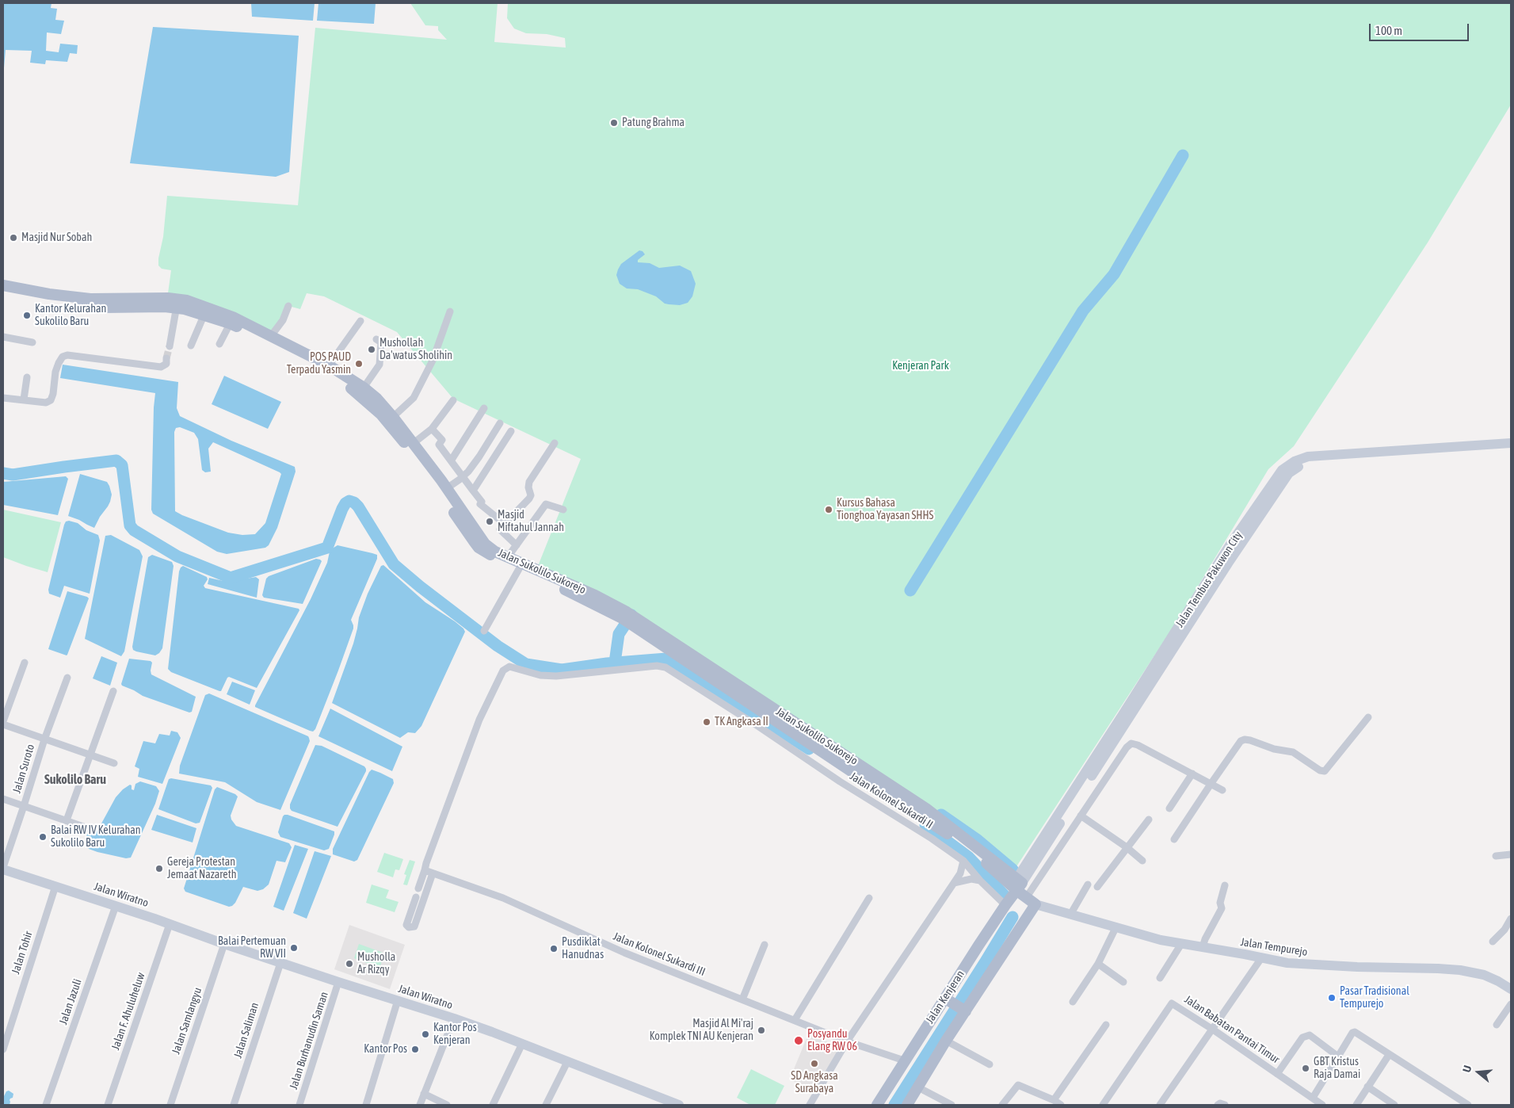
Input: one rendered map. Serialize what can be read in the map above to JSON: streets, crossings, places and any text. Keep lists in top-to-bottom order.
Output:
{
  "streets": {
    "main road": ["Jalan Sukolilo Sukorejo", "Jalan Kenjeran"],
    "street": [
      "Jalan Tembus Pakuwon City",
      "Jalan Suroto",
      "Jalan Kolonel Sukardi II",
      "Jalan Wiratno",
      "Jalan Tempurejo",
      "Jalan Tohir",
      "Jalan Kolonel Sukardi III",
      "Jalan Jazuli",
      "Jalan F. Ahuluheluw",
      "Jalan Samlangyu",
      "Jalan Babatan Pantai Timur",
      "Jalan Saliman",
      "Jalan Burhanudin Saman"
    ]
  },
  "crossings": [
    ["Jalan Sukolilo Sukorejo", "Jalan Tembus Pakuwon City"],
    ["Jalan Sukolilo Sukorejo", "Jalan Tempurejo"],
    ["Jalan Sukolilo Sukorejo", "Jalan Kenjeran"],
    ["Jalan Tembus Pakuwon City", "Jalan Kenjeran"],
    ["Jalan Suroto", "Jalan Wiratno"],
    ["Jalan Kolonel Sukardi II", "Jalan Kolonel Sukardi III"],
    ["Jalan Kolonel Sukardi II", "Jalan Kenjeran"],
    ["Jalan Wiratno", "Jalan Tohir"],
    ["Jalan Wiratno", "Jalan Jazuli"],
    ["Jalan Wiratno", "Jalan F. Ahuluheluw"],
    ["Jalan Wiratno", "Jalan Samlangyu"],
    ["Jalan Wiratno", "Jalan Saliman"],
    ["Jalan Wiratno", "Jalan Burhanudin Saman"],
    ["Jalan Kolonel Sukardi III", "Jalan Kenjeran"]
  ],
  "districts": ["Sukolilo Baru"],
  "parks": ["Kenjeran Park"],
  "places": [
    "Patung Brahma",
    "Masjid Nur Sobah",
    "Kantor Kelurahan Sukolilo Baru",
    "Mushollah Da'watus Sholihin",
    "POS PAUD Terpadu Yasmin",
    "Kursus Bahasa Tionghoa Yayasan SHHS",
    "Masjid Miftahul Jannah",
    "TK Angkasa II",
    "Balai RW IV Kelurahan Sukolilo Baru",
    "Gereja Protestan Jemaat Nazareth",
    "Balai Pertemuan RW VII",
    "Pusdiklat Hanudnas",
    "Musholla Ar Rizqy",
    "Pasar Tradisional Tempurejo",
    "Masjid Al Mi'raj Komplek TNI AU Kenjeran",
    "Kantor Pos Kenjeran",
    "Posyandu Elang RW 06",
    "Kantor Pos",
    "SD Angkasa Surabaya",
    "GBT Kristus Raja Damai"
  ],
  "scale_bar": "100 m",
  "north": "left"
}
